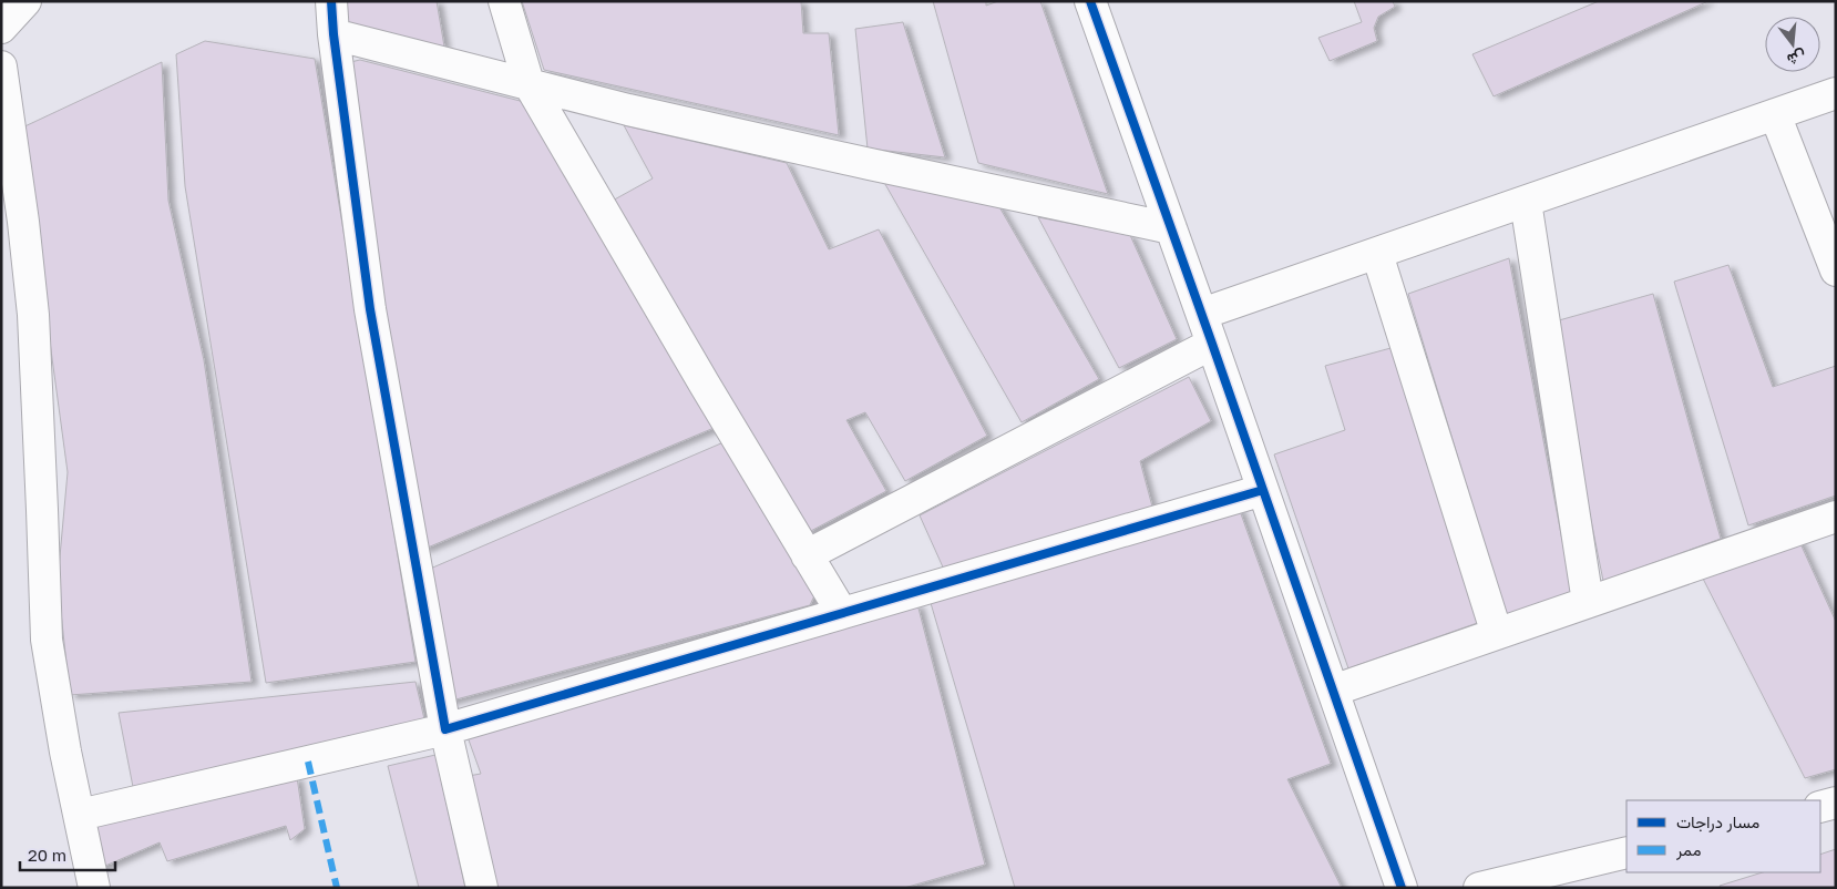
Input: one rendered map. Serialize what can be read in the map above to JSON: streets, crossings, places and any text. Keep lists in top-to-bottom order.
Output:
{
  "legend": ["مسار دراجات", "ممر"],
  "scale_bar": "20 m",
  "north": "bottom"
}
